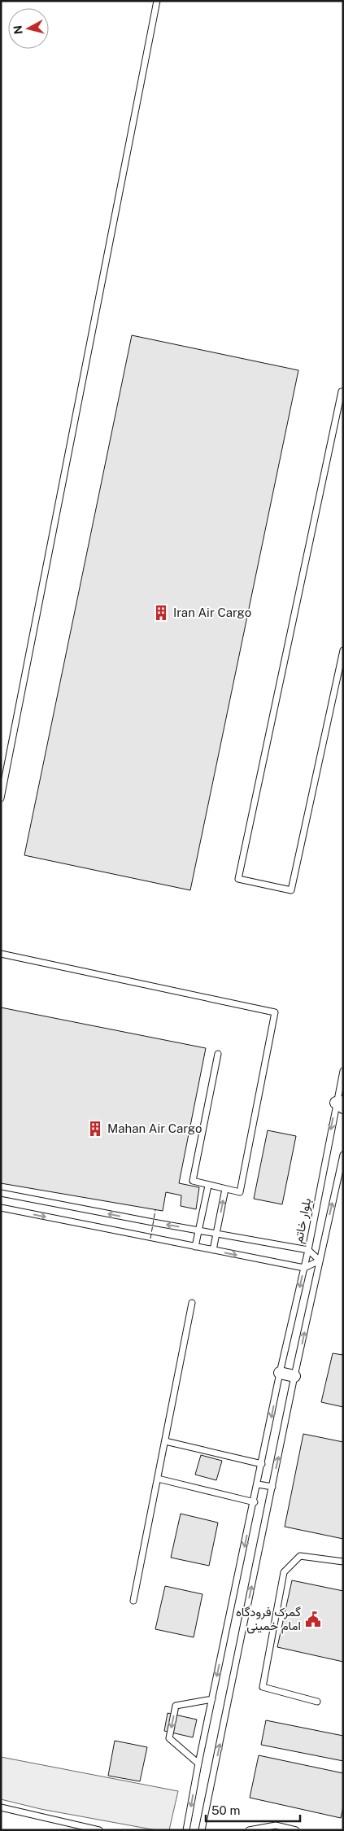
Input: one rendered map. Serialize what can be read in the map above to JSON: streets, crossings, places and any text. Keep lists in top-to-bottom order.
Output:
{
  "streets": {
    "lane": ["بلوار خاتم"]
  },
  "places": {
    "building": ["Iran Air Cargo", "Mahan Air Cargo"],
    "public building": ["گمرک فرودگاه امام خمینی"]
  },
  "scale_bar": "50 m",
  "north": "left"
}
